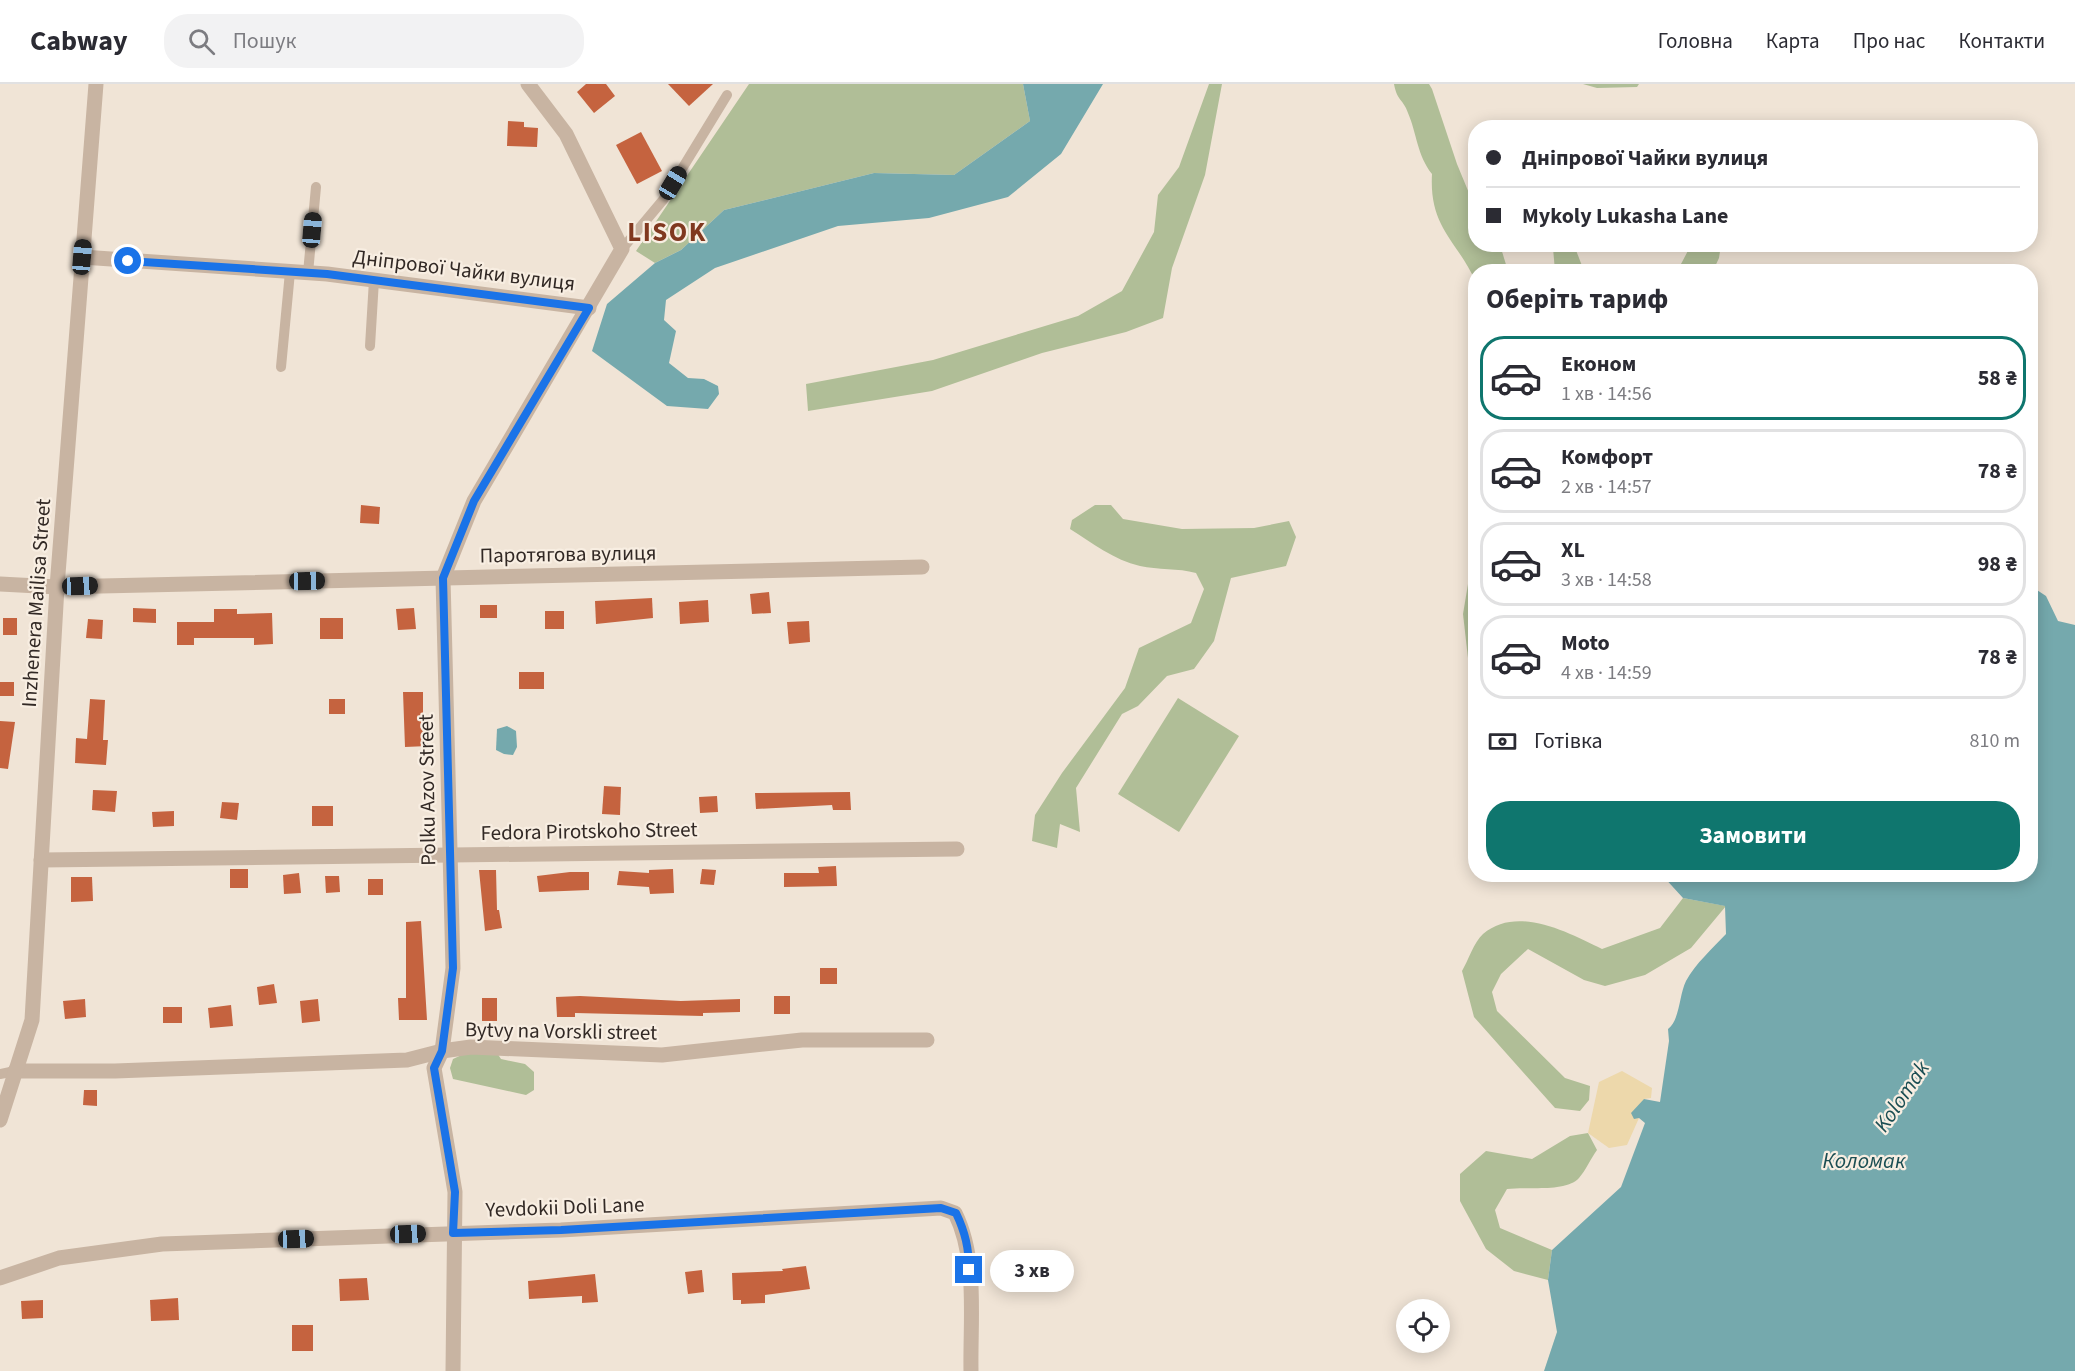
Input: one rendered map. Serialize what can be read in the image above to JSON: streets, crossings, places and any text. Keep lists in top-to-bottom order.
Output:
{
  "streets": {
    "street": [
      "Дніпрової Чайки вулиця",
      "Паротягова вулиця",
      "Inzhenera Mailisa Street",
      "Polku Azov Street",
      "Fedora Pirotskoho Street",
      "Bytvy na Vorskli street",
      "Yevdokii Doli Lane"
    ]
  },
  "crossings": [
    ["Дніпрової Чайки вулиця", "Inzhenera Mailisa Street"],
    ["Дніпрової Чайки вулиця", "Polku Azov Street"],
    ["Паротягова вулиця", "Inzhenera Mailisa Street"],
    ["Паротягова вулиця", "Polku Azov Street"],
    ["Inzhenera Mailisa Street", "Fedora Pirotskoho Street"],
    ["Inzhenera Mailisa Street", "Bytvy na Vorskli street"],
    ["Polku Azov Street", "Fedora Pirotskoho Street"],
    ["Polku Azov Street", "Bytvy na Vorskli street"],
    ["Polku Azov Street", "Yevdokii Doli Lane"]
  ],
  "districts": ["LISOK"],
  "water": ["Kolomak", "Коломак"],
  "page": {
    "header": "Cabway",
    "search": "Пошук",
    "nav": [
      "Головна",
      "Карта",
      "Про нас",
      "Контакти"
    ],
    "banner": ["Дніпрової Чайки вулиця", "Mykoly Lukasha Lane"],
    "heading": "Оберіть тариф",
    "list": [
      {
        "name": "Економ",
        "note": "1 хв · 14:56",
        "value": "58 ₴"
      },
      {
        "name": "Комфорт",
        "note": "2 хв · 14:57",
        "value": "78 ₴"
      },
      {
        "name": "XL",
        "note": "3 хв · 14:58",
        "value": "98 ₴"
      },
      {
        "name": "Moto",
        "note": "4 хв · 14:59",
        "value": "78 ₴"
      }
    ],
    "pay": ["Готівка", "810 m"],
    "buttons": "Замовити",
    "bubble": "3 хв"
  }
}
